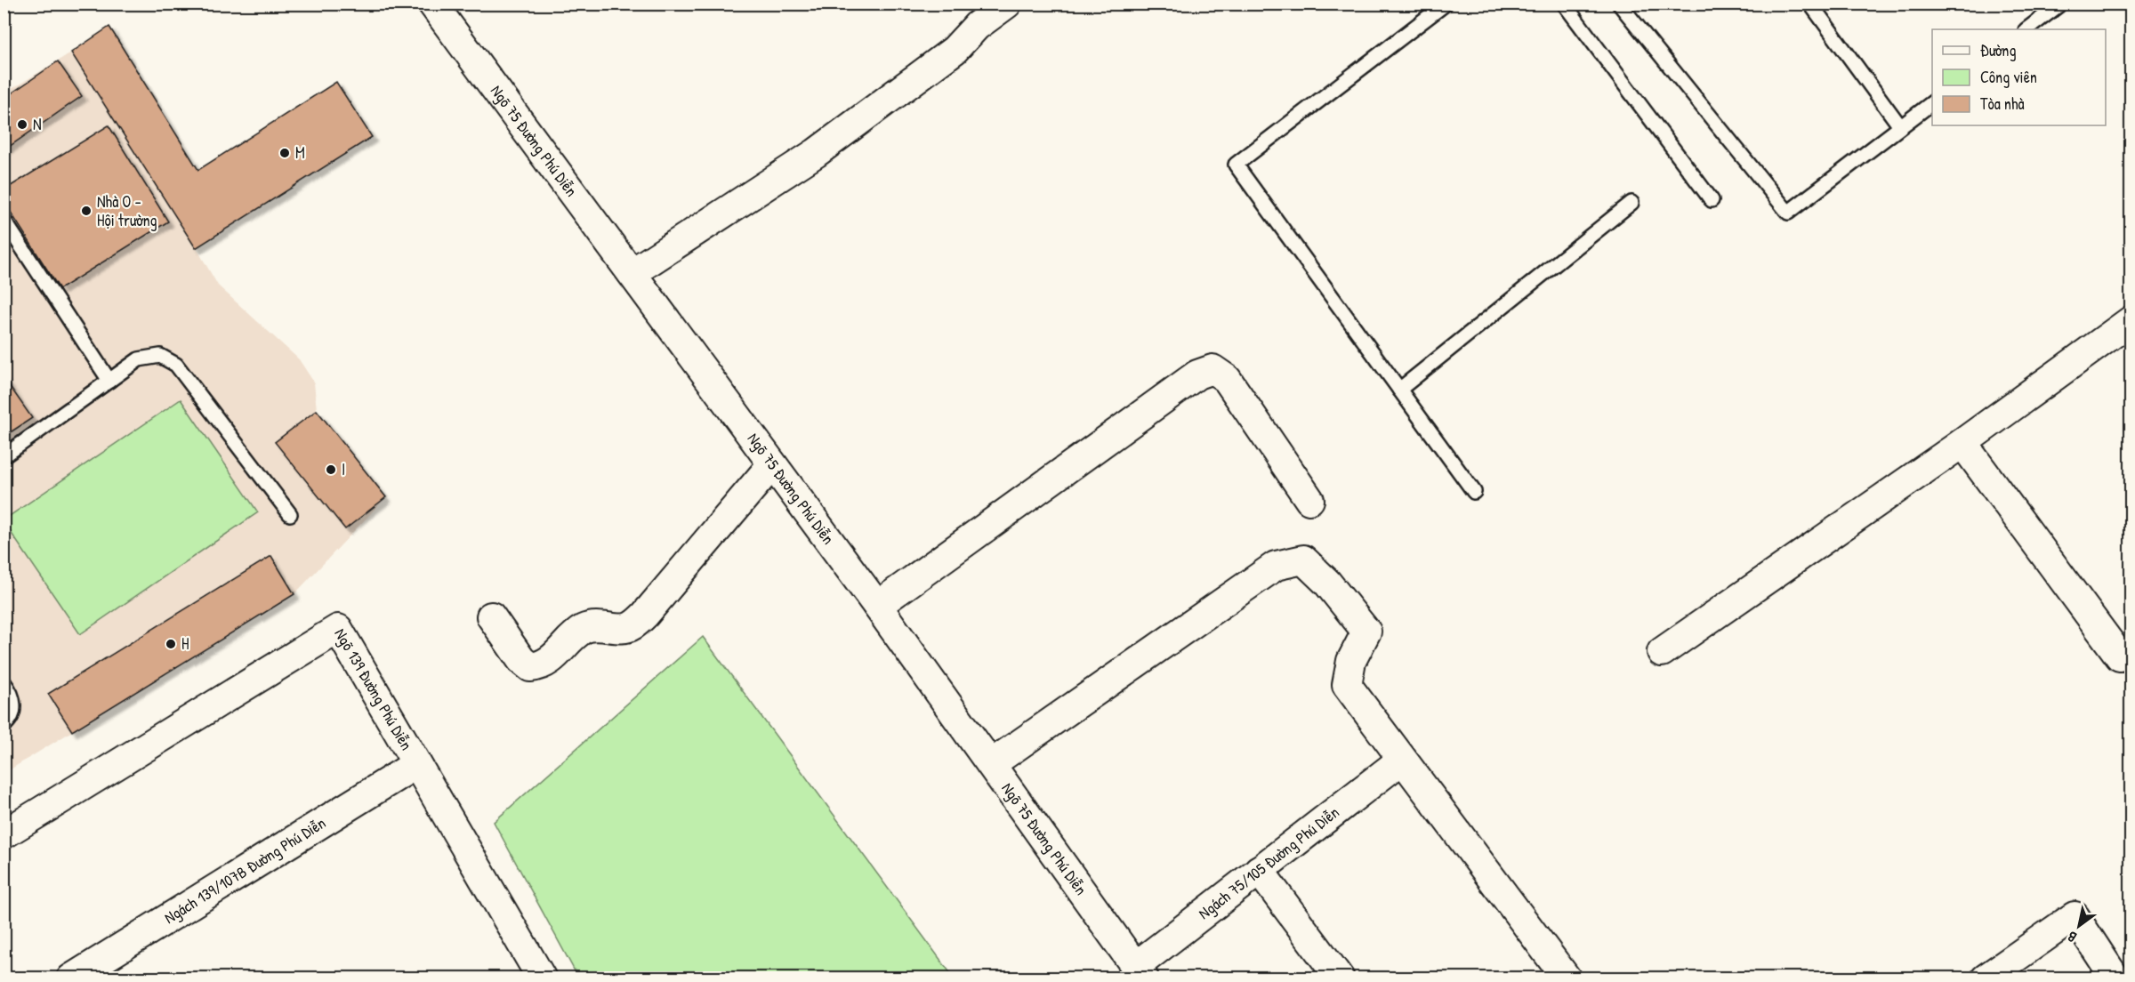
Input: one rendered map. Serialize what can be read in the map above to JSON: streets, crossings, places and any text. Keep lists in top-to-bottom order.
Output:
{
  "streets": {
    "street": [
      "Ngõ 75 Đường Phú Diễn",
      "Ngõ 139 Đường Phú Diễn",
      "Ngách 75/105 Đường Phú Diễn",
      "Ngách 139/107B Đường Phú Diễn"
    ]
  },
  "crossings": [
    ["Ngõ 75 Đường Phú Diễn", "Ngách 75/105 Đường Phú Diễn"],
    ["Ngõ 139 Đường Phú Diễn", "Ngách 139/107B Đường Phú Diễn"]
  ],
  "places": [
    "N",
    "M",
    "Nhà O - Hội trường",
    "I",
    "H"
  ],
  "legend": ["Đường", "Công viên", "Tòa nhà"],
  "north": "bottom left"
}
